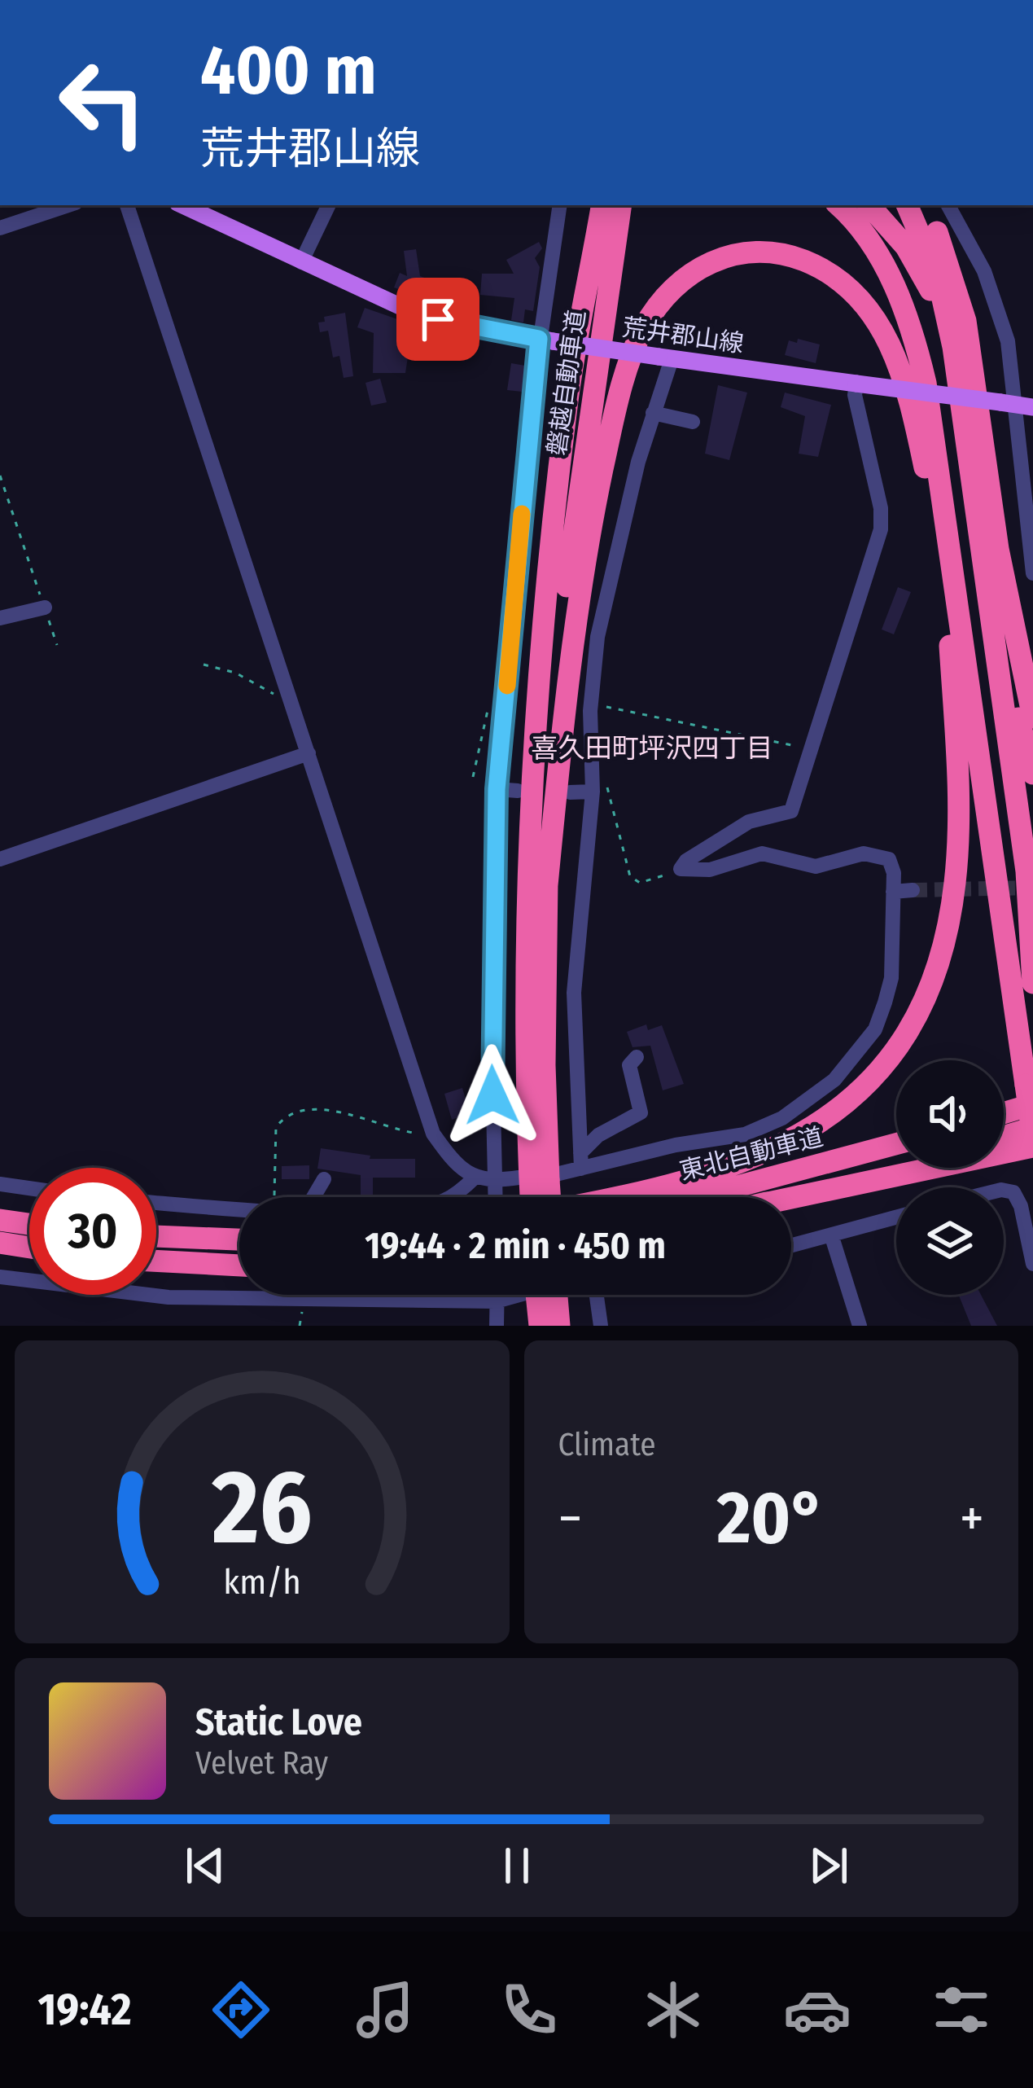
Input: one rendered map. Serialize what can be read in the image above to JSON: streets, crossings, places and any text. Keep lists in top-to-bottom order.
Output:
{
  "streets": {
    "highway": ["磐越自動車道", "東北自動車道"],
    "main road": ["荒井郡山線"]
  },
  "districts": ["喜久田町坪沢四丁目"],
  "page": {
    "turn": ["400 m", "荒井郡山線"],
    "limit": "30",
    "trip": "19:44 · 2 min · 450 m",
    "tile": "Climate",
    "heat": ["−", "20°", "+"],
    "song": ["Static Love", "Velvet Ray"],
    "tabs": "19:42",
    "gauge": ["26", "km/h"]
  }
}
